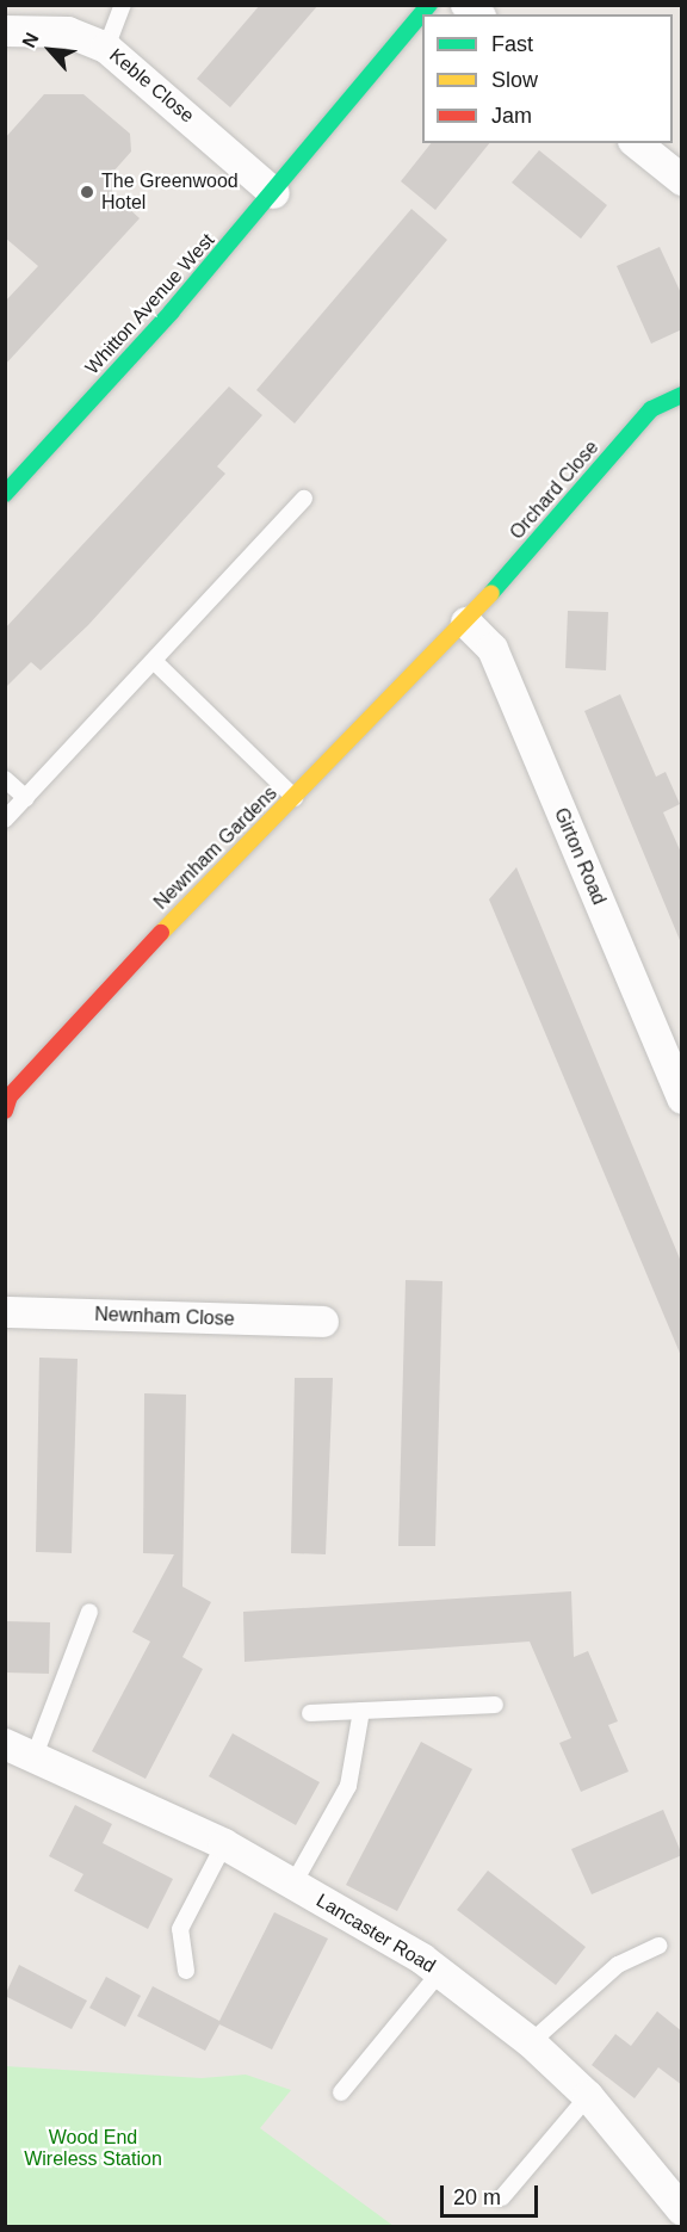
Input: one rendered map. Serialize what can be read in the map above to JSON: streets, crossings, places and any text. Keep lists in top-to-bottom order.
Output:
{
  "streets": {
    "street": [
      "Keble Close",
      "Whitton Avenue West",
      "Orchard Close",
      "Newnham Gardens",
      "Girton Road",
      "Newnham Close",
      "Lancaster Road"
    ]
  },
  "crossings": [
    ["Keble Close", "Whitton Avenue West"],
    ["Orchard Close", "Newnham Gardens"],
    ["Orchard Close", "Girton Road"],
    ["Newnham Gardens", "Girton Road"]
  ],
  "parks": ["Wood End Wireless Station"],
  "places": ["The Greenwood Hotel"],
  "legend": ["Fast", "Slow", "Jam"],
  "scale_bar": "20 m",
  "north": "top left"
}
